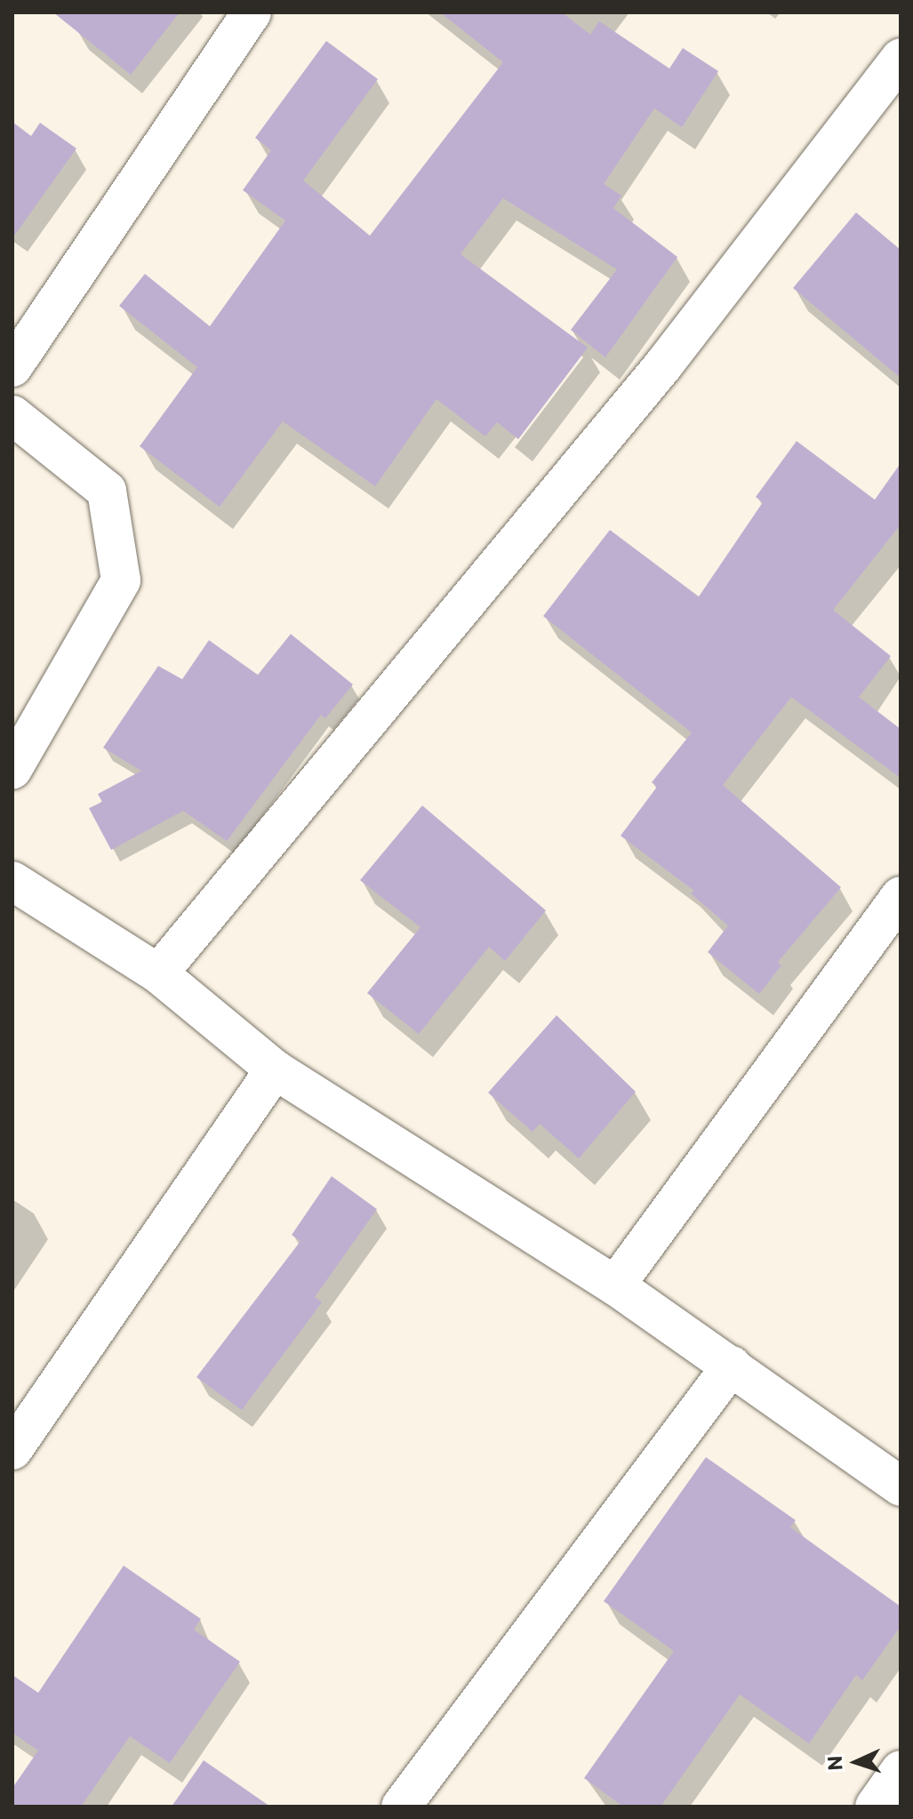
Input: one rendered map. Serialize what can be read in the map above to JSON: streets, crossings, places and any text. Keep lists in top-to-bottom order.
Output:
{
  "north": "left"
}
